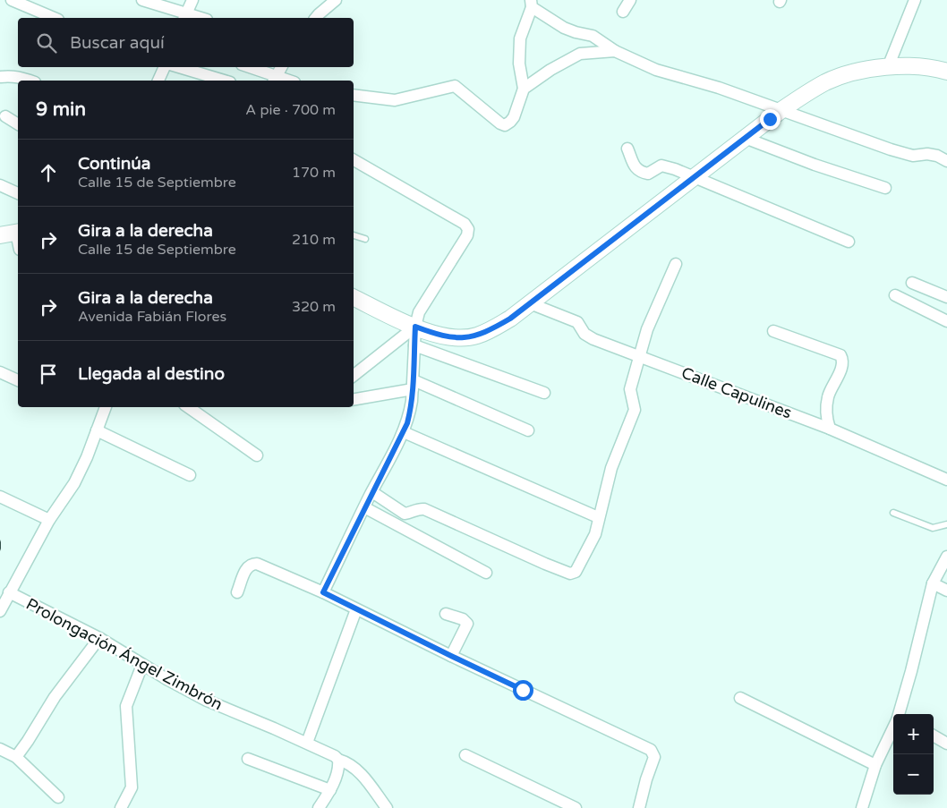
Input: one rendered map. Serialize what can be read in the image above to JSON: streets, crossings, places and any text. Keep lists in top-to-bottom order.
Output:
{
  "streets": {
    "street": ["Calle Capulines", "Prolongación Ángel Zimbrón"]
  },
  "page": {
    "search": "Buscar aquí",
    "heading": ["9 min", "A pie · 700 m"],
    "list": [
      ["Continúa", "Calle 15 de Septiembre", "170 m"],
      ["Gira a la derecha", "Calle 15 de Septiembre", "210 m"],
      ["Gira a la derecha", "Avenida Fabián Flores", "320 m"],
      "Llegada al destino"
    ],
    "map_buttons": ["+", "−"]
  }
}
